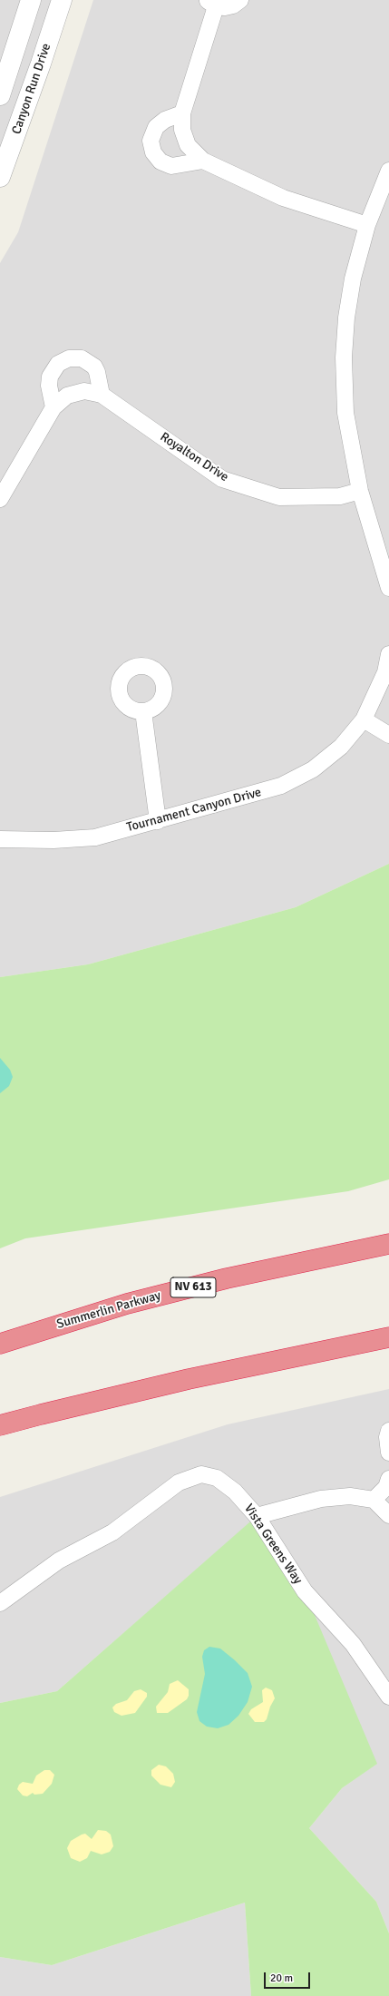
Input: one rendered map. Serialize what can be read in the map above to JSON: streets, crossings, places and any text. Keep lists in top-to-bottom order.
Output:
{
  "streets": {
    "highway": ["NV 613", "Summerlin Parkway"],
    "street": [
      "Canyon Run Drive",
      "Royalton Drive",
      "Tournament Canyon Drive",
      "Vista Greens Way"
    ]
  },
  "scale_bar": "20 m"
}
